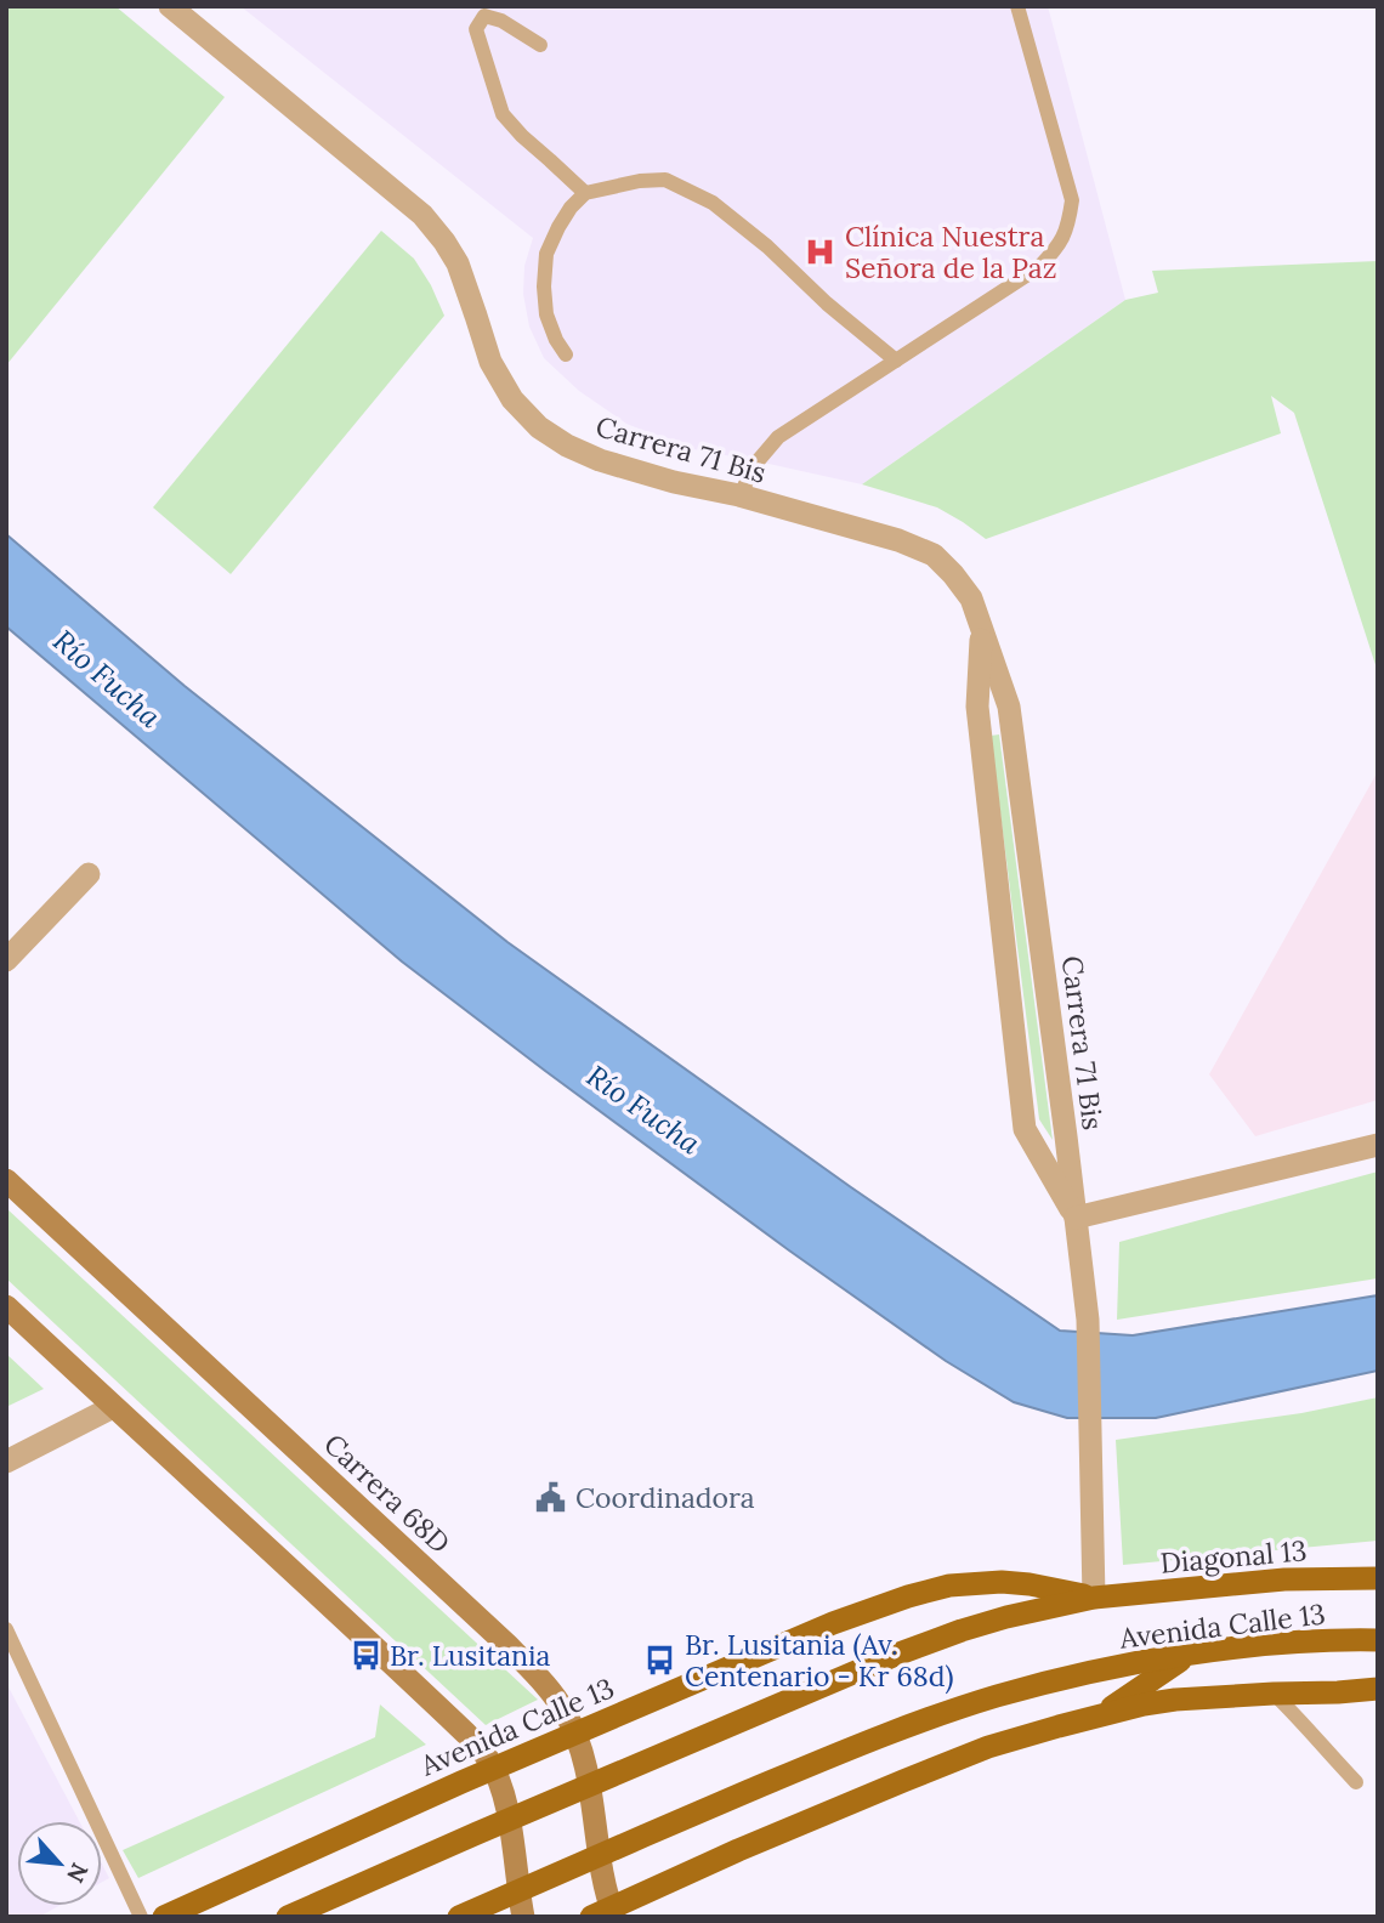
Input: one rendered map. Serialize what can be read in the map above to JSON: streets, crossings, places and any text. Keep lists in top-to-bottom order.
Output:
{
  "streets": {
    "main road": ["Carrera 68D", "Diagonal 13", "Avenida Calle 13"],
    "street": ["Carrera 71 Bis"]
  },
  "crossings": [
    ["Carrera 71 Bis", "Diagonal 13"],
    ["Carrera 71 Bis", "Avenida Calle 13"],
    ["Carrera 68D", "Avenida Calle 13"],
    ["Diagonal 13", "Avenida Calle 13"]
  ],
  "water": ["Río Fucha"],
  "places": {
    "hospital": ["Clínica Nuestra Señora de la Paz"],
    "public building": ["Coordinadora"],
    "bus stop": ["Br. Lusitania", "Br. Lusitania (Av. Centenario - Kr 68d)"]
  },
  "north": "bottom right"
}
